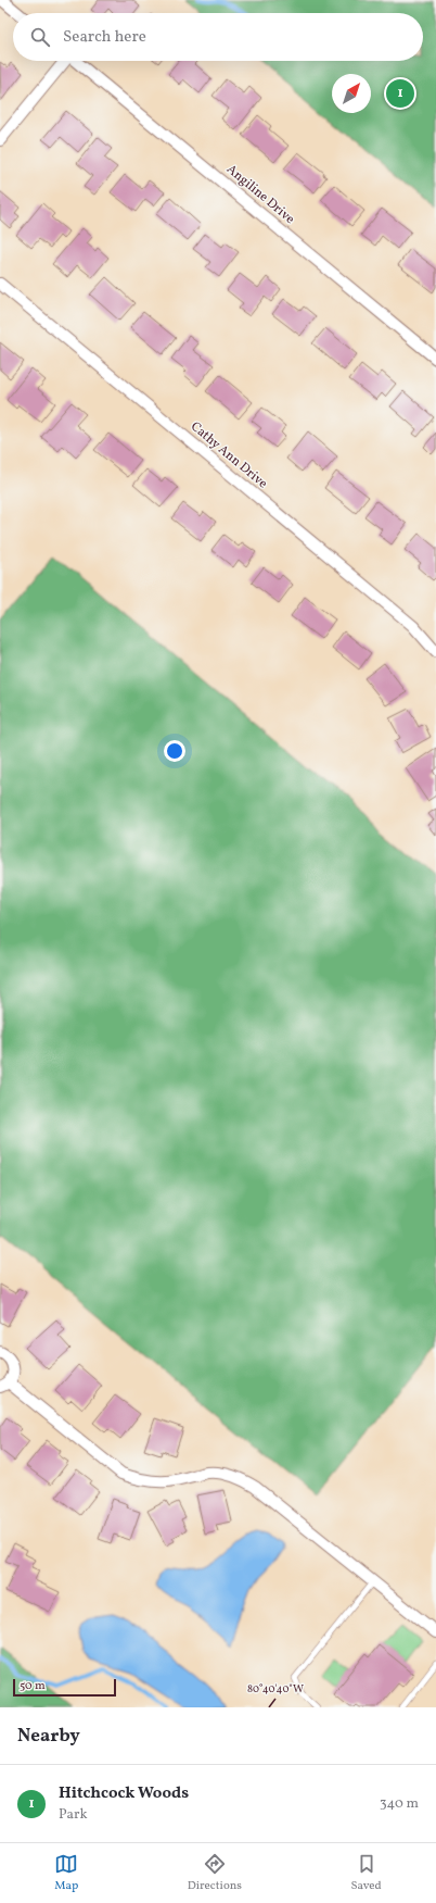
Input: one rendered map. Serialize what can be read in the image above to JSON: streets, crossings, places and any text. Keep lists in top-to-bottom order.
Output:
{
  "streets": {
    "street": ["Angiline Drive", "Cathy Ann Drive"]
  },
  "scale_bar": "50 m",
  "north": "top right",
  "page": {
    "search": "Search here",
    "pins": "1",
    "scale": "50 m",
    "heading": "Nearby",
    "list": [
      {
        "mark": "1",
        "name": "Hitchcock Woods",
        "note": "Park",
        "value": "340 m"
      }
    ],
    "nav": ["Map", "Directions", "Saved"]
  },
  "coordinates": ["80°40'40\"W"]
}
